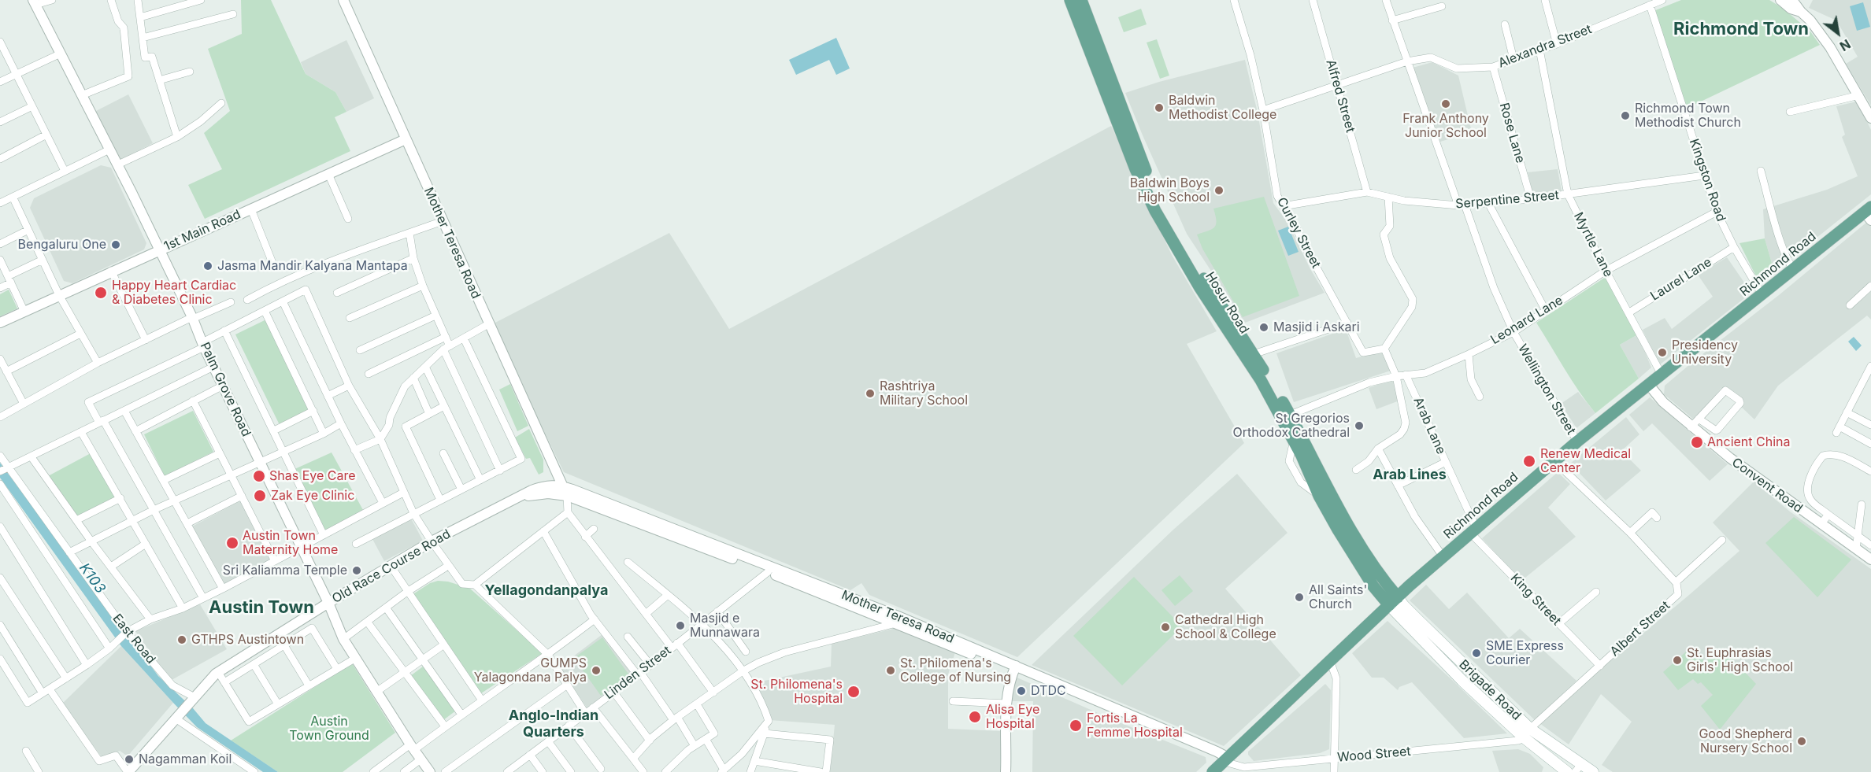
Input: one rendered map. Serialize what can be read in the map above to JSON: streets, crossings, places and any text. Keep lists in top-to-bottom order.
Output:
{
  "streets": {
    "main road": ["Richmond Road", "Hosur Road", "Brigade Road"],
    "street": [
      "Alexandra Street",
      "Alfred Street",
      "Rose Lane",
      "Kingston Road",
      "Serpentine Street",
      "1st Main Road",
      "Curley Street",
      "Mother Teresa Road",
      "Myrtle Lane",
      "Laurel Lane",
      "Leonard Lane",
      "Palm Grove Road",
      "Wellington Street",
      "Arab Lane",
      "Convent Road",
      "Old Race Course Road",
      "King Street",
      "Albert Street",
      "East Road",
      "Linden Street",
      "Wood Street"
    ]
  },
  "crossings": [
    ["Alexandra Street", "Alfred Street"],
    ["Alexandra Street", "Rose Lane"],
    ["Alexandra Street", "Kingston Road"],
    ["Alexandra Street", "Curley Street"],
    ["Alexandra Street", "Myrtle Lane"],
    ["Alexandra Street", "Wellington Street"],
    ["Alfred Street", "Serpentine Street"],
    ["Rose Lane", "Serpentine Street"],
    ["Kingston Road", "Serpentine Street"],
    ["Kingston Road", "Richmond Road"],
    ["Kingston Road", "Laurel Lane"],
    ["Kingston Road", "Leonard Lane"],
    ["Serpentine Street", "Curley Street"],
    ["Serpentine Street", "Myrtle Lane"],
    ["Serpentine Street", "Wellington Street"],
    ["1st Main Road", "Mother Teresa Road"],
    ["1st Main Road", "Palm Grove Road"],
    ["Mother Teresa Road", "Richmond Road"],
    ["Mother Teresa Road", "Old Race Course Road"],
    ["Mother Teresa Road", "Linden Street"],
    ["Mother Teresa Road", "Wood Street"],
    ["Myrtle Lane", "Richmond Road"],
    ["Myrtle Lane", "Laurel Lane"],
    ["Myrtle Lane", "Leonard Lane"],
    ["Richmond Road", "Hosur Road"],
    ["Richmond Road", "Wellington Street"],
    ["Richmond Road", "Arab Lane"],
    ["Richmond Road", "Convent Road"],
    ["Richmond Road", "King Street"],
    ["Richmond Road", "Brigade Road"],
    ["Richmond Road", "Wood Street"],
    ["Hosur Road", "Leonard Lane"],
    ["Hosur Road", "Brigade Road"],
    ["Leonard Lane", "Wellington Street"],
    ["Leonard Lane", "Arab Lane"],
    ["Palm Grove Road", "Old Race Course Road"],
    ["Arab Lane", "King Street"],
    ["Old Race Course Road", "East Road"],
    ["King Street", "Albert Street"],
    ["Albert Street", "Brigade Road"],
    ["Albert Street", "Wood Street"],
    ["Brigade Road", "Wood Street"]
  ],
  "districts": [
    "Richmond Town",
    "Arab Lines",
    "Yellagondanpalya",
    "Austin Town",
    "Anglo-Indian Quarters"
  ],
  "water": ["K103"],
  "parks": ["Austin Town Ground"],
  "places": [
    "Frank Anthony Junior School",
    "Baldwin Methodist College",
    "Richmond Town Methodist Church",
    "Baldwin Boys High School",
    "Bengaluru One",
    "Jasma Mandir Kalyana Mantapa",
    "Happy Heart Cardiac & Diabetes Clinic",
    "Masjid i Askari",
    "Presidency University",
    "Rashtriya Military School",
    "St Gregorios Orthodox Cathedral",
    "Ancient China",
    "Renew Medical Center",
    "Shas Eye Care",
    "Zak Eye Clinic",
    "Austin Town Maternity Home",
    "Sri Kaliamma Temple",
    "All Saints' Church",
    "Masjid e Munnawara",
    "Cathedral High School & College",
    "GTHPS Austintown",
    "SME Express Courier",
    "St. Euphrasias Girls' High School",
    "GUMPS Yalagondana Palya",
    "St. Philomena's College of Nursing",
    "DTDC",
    "St. Philomena's Hospital",
    "Alisa Eye Hospital",
    "Fortis La Femme Hospital",
    "Good Shepherd Nursery School",
    "Nagamman Koil"
  ],
  "north": "bottom right"
}
